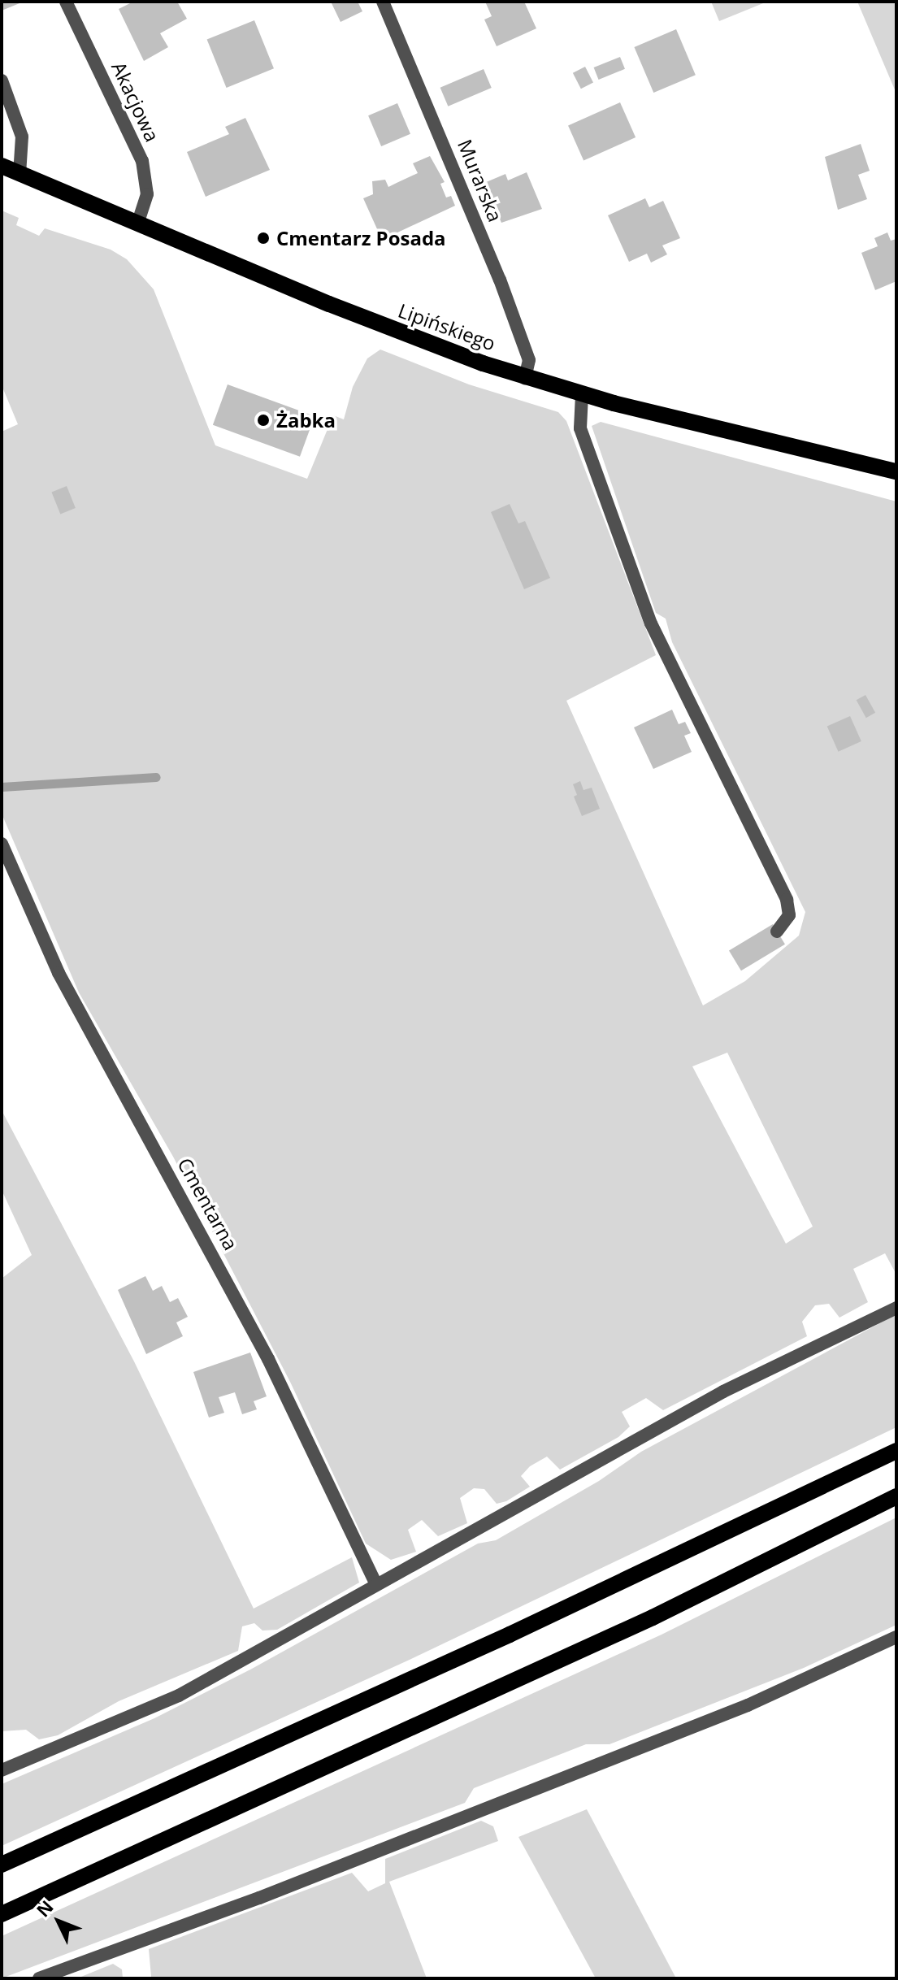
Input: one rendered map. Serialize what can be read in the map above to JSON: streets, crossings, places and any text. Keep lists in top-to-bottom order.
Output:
{
  "streets": {
    "main road": ["Lipińskiego"],
    "street": ["Akacjowa", "Murarska", "Cmentarna"]
  },
  "crossings": [
    ["Akacjowa", "Lipińskiego"],
    ["Murarska", "Lipińskiego"]
  ],
  "places": ["Cmentarz Posada", "Żabka"],
  "north": "top left"
}
